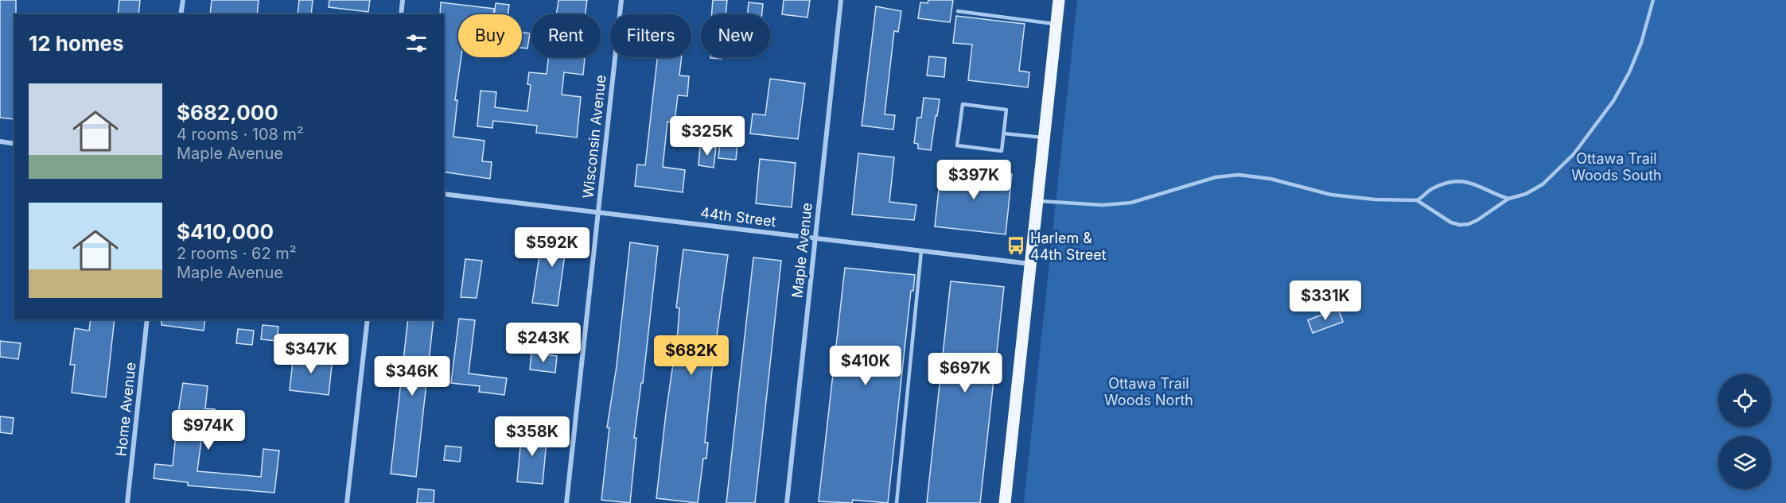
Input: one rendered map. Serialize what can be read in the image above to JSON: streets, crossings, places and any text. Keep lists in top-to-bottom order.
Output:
{
  "streets": {
    "street": [
      "Wisconsin Avenue",
      "44th Street",
      "Maple Avenue",
      "Home Avenue"
    ]
  },
  "crossings": [
    ["Wisconsin Avenue", "44th Street"],
    ["44th Street", "Maple Avenue"]
  ],
  "parks": ["Ottawa Trail Woods South", "Ottawa Trail Woods North"],
  "places": {
    "bus stop": ["Harlem & 44th Street"]
  },
  "page": {
    "chip": [
      "Buy",
      "Rent",
      "Filters",
      "New"
    ],
    "heading": "12 homes",
    "list": [
      {
        "name": "$682,000",
        "note": "4 rooms · 108 m² · Maple Avenue"
      },
      {
        "name": "$410,000",
        "note": "2 rooms · 62 m² · Maple Avenue"
      }
    ],
    "price": [
      "$325K",
      "$397K",
      "$592K",
      "$331K",
      "$243K",
      "$347K",
      "$682K",
      "$410K",
      "$697K",
      "$346K",
      "$974K",
      "$358K"
    ]
  }
}
